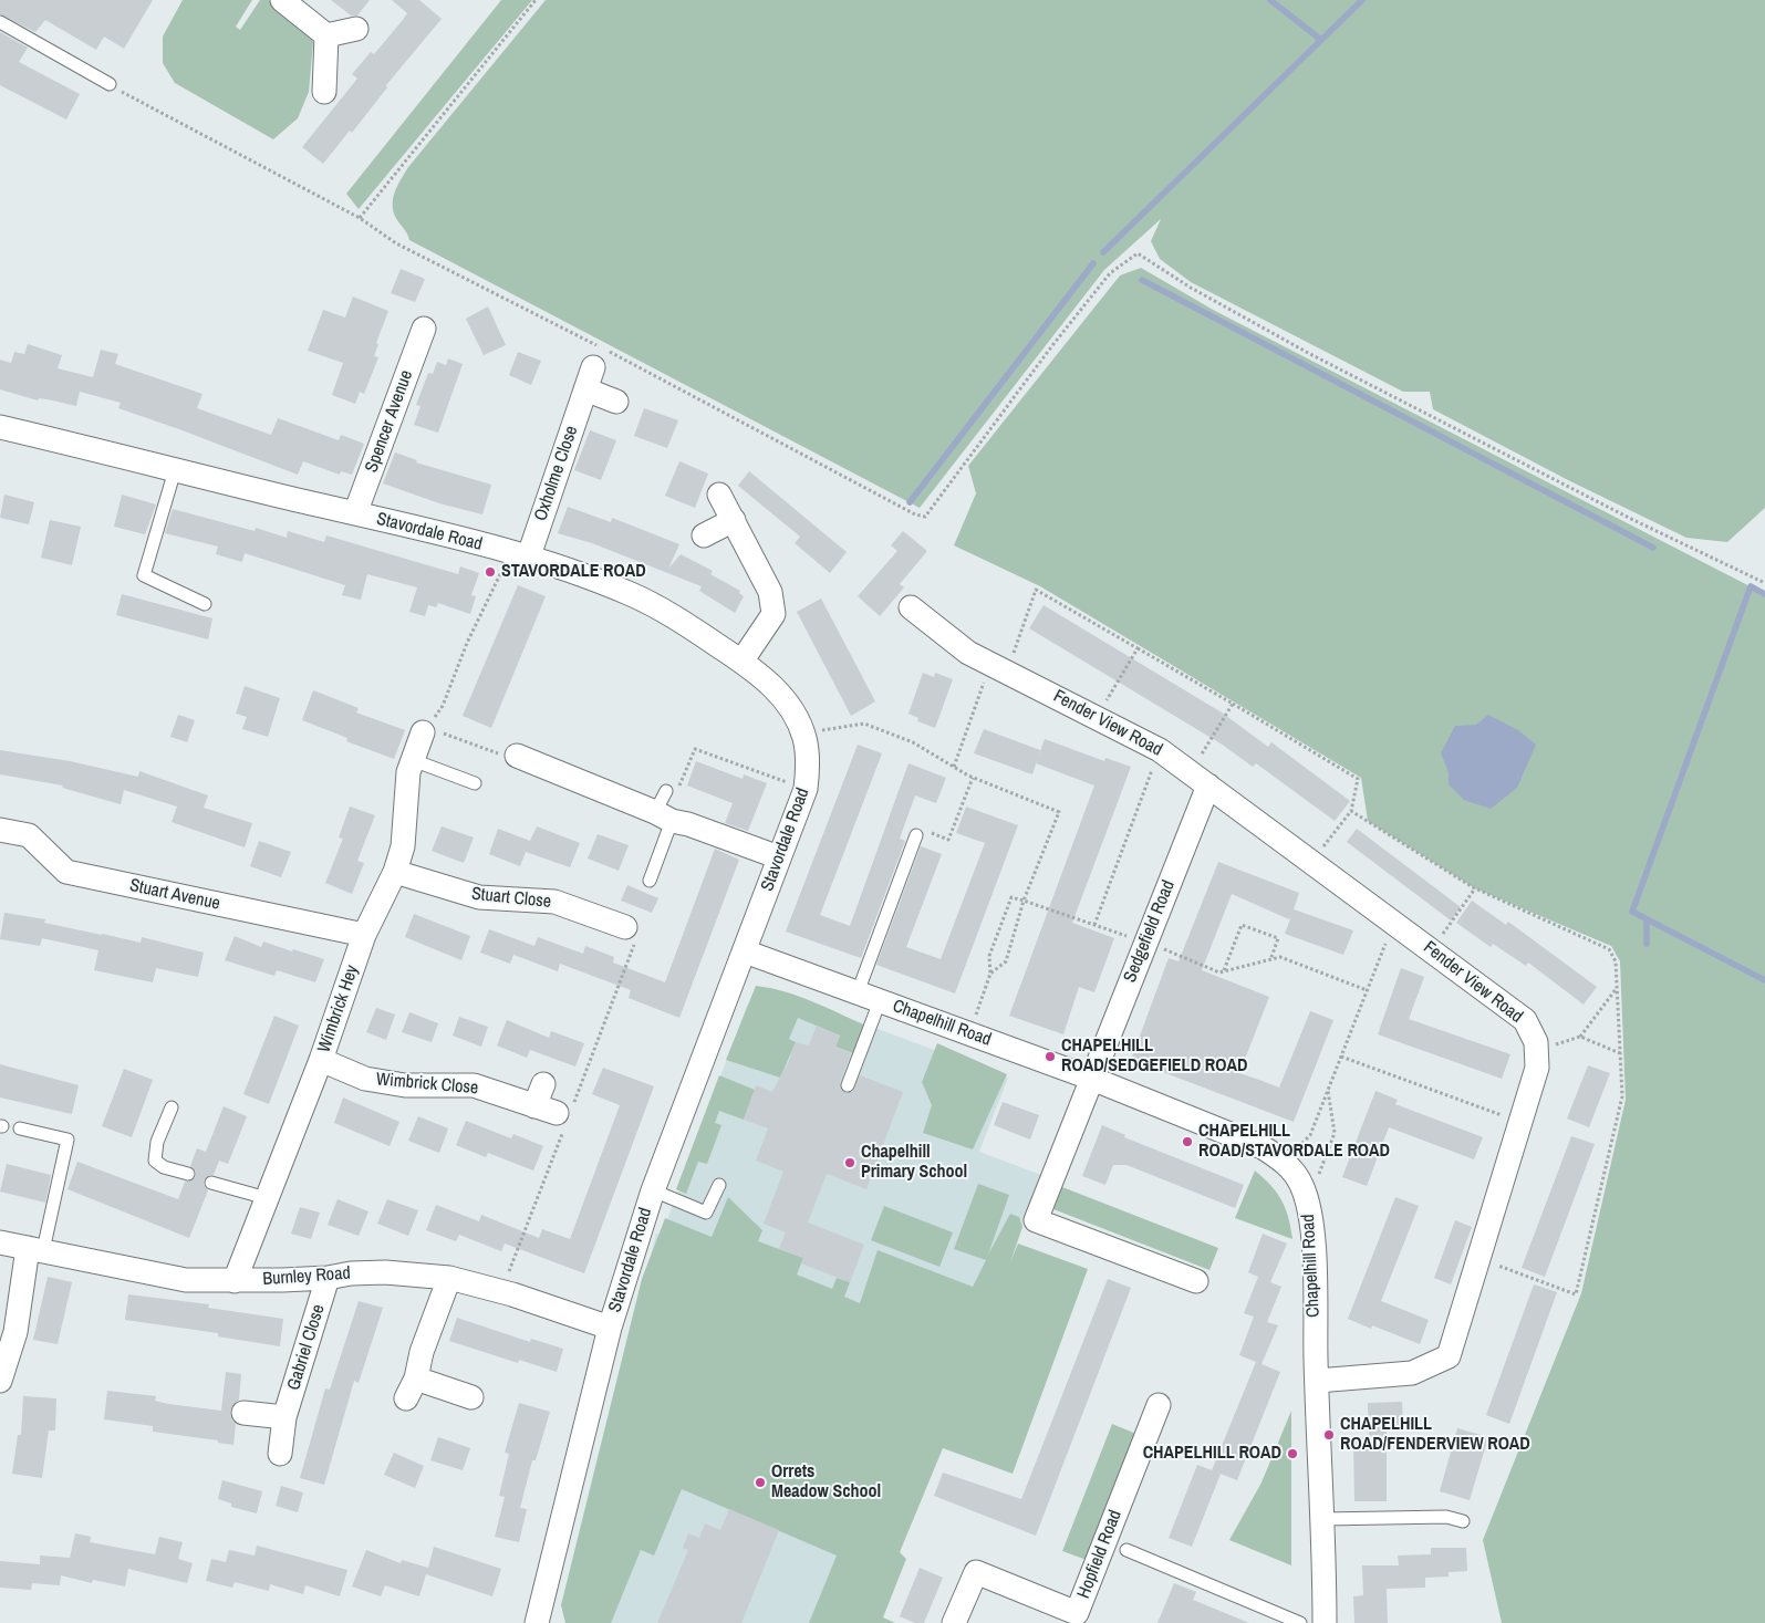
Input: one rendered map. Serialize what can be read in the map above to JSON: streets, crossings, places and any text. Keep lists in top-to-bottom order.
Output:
{
  "streets": {
    "street": [
      "Spencer Avenue",
      "Oxholme Close",
      "Stavordale Road",
      "Fender View Road",
      "Stuart Avenue",
      "Stuart Close",
      "Sedgefield Road",
      "Wimbrick Hey",
      "Chapelhill Road",
      "Wimbrick Close",
      "Burnley Road",
      "Gabriel Close",
      "Hopfield Road"
    ]
  },
  "crossings": [
    ["Spencer Avenue", "Stavordale Road"],
    ["Oxholme Close", "Stavordale Road"],
    ["Stavordale Road", "Chapelhill Road"],
    ["Stavordale Road", "Burnley Road"],
    ["Fender View Road", "Sedgefield Road"],
    ["Fender View Road", "Chapelhill Road"],
    ["Stuart Avenue", "Wimbrick Hey"],
    ["Stuart Close", "Wimbrick Hey"],
    ["Sedgefield Road", "Chapelhill Road"],
    ["Wimbrick Hey", "Wimbrick Close"],
    ["Wimbrick Hey", "Burnley Road"],
    ["Burnley Road", "Gabriel Close"]
  ],
  "places": [
    "STAVORDALE ROAD",
    "CHAPELHILL ROAD/SEDGEFIELD ROAD",
    "CHAPELHILL ROAD/STAVORDALE ROAD",
    "Chapelhill Primary School",
    "CHAPELHILL ROAD/FENDERVIEW ROAD",
    "CHAPELHILL ROAD",
    "Orrets Meadow School"
  ]
}
